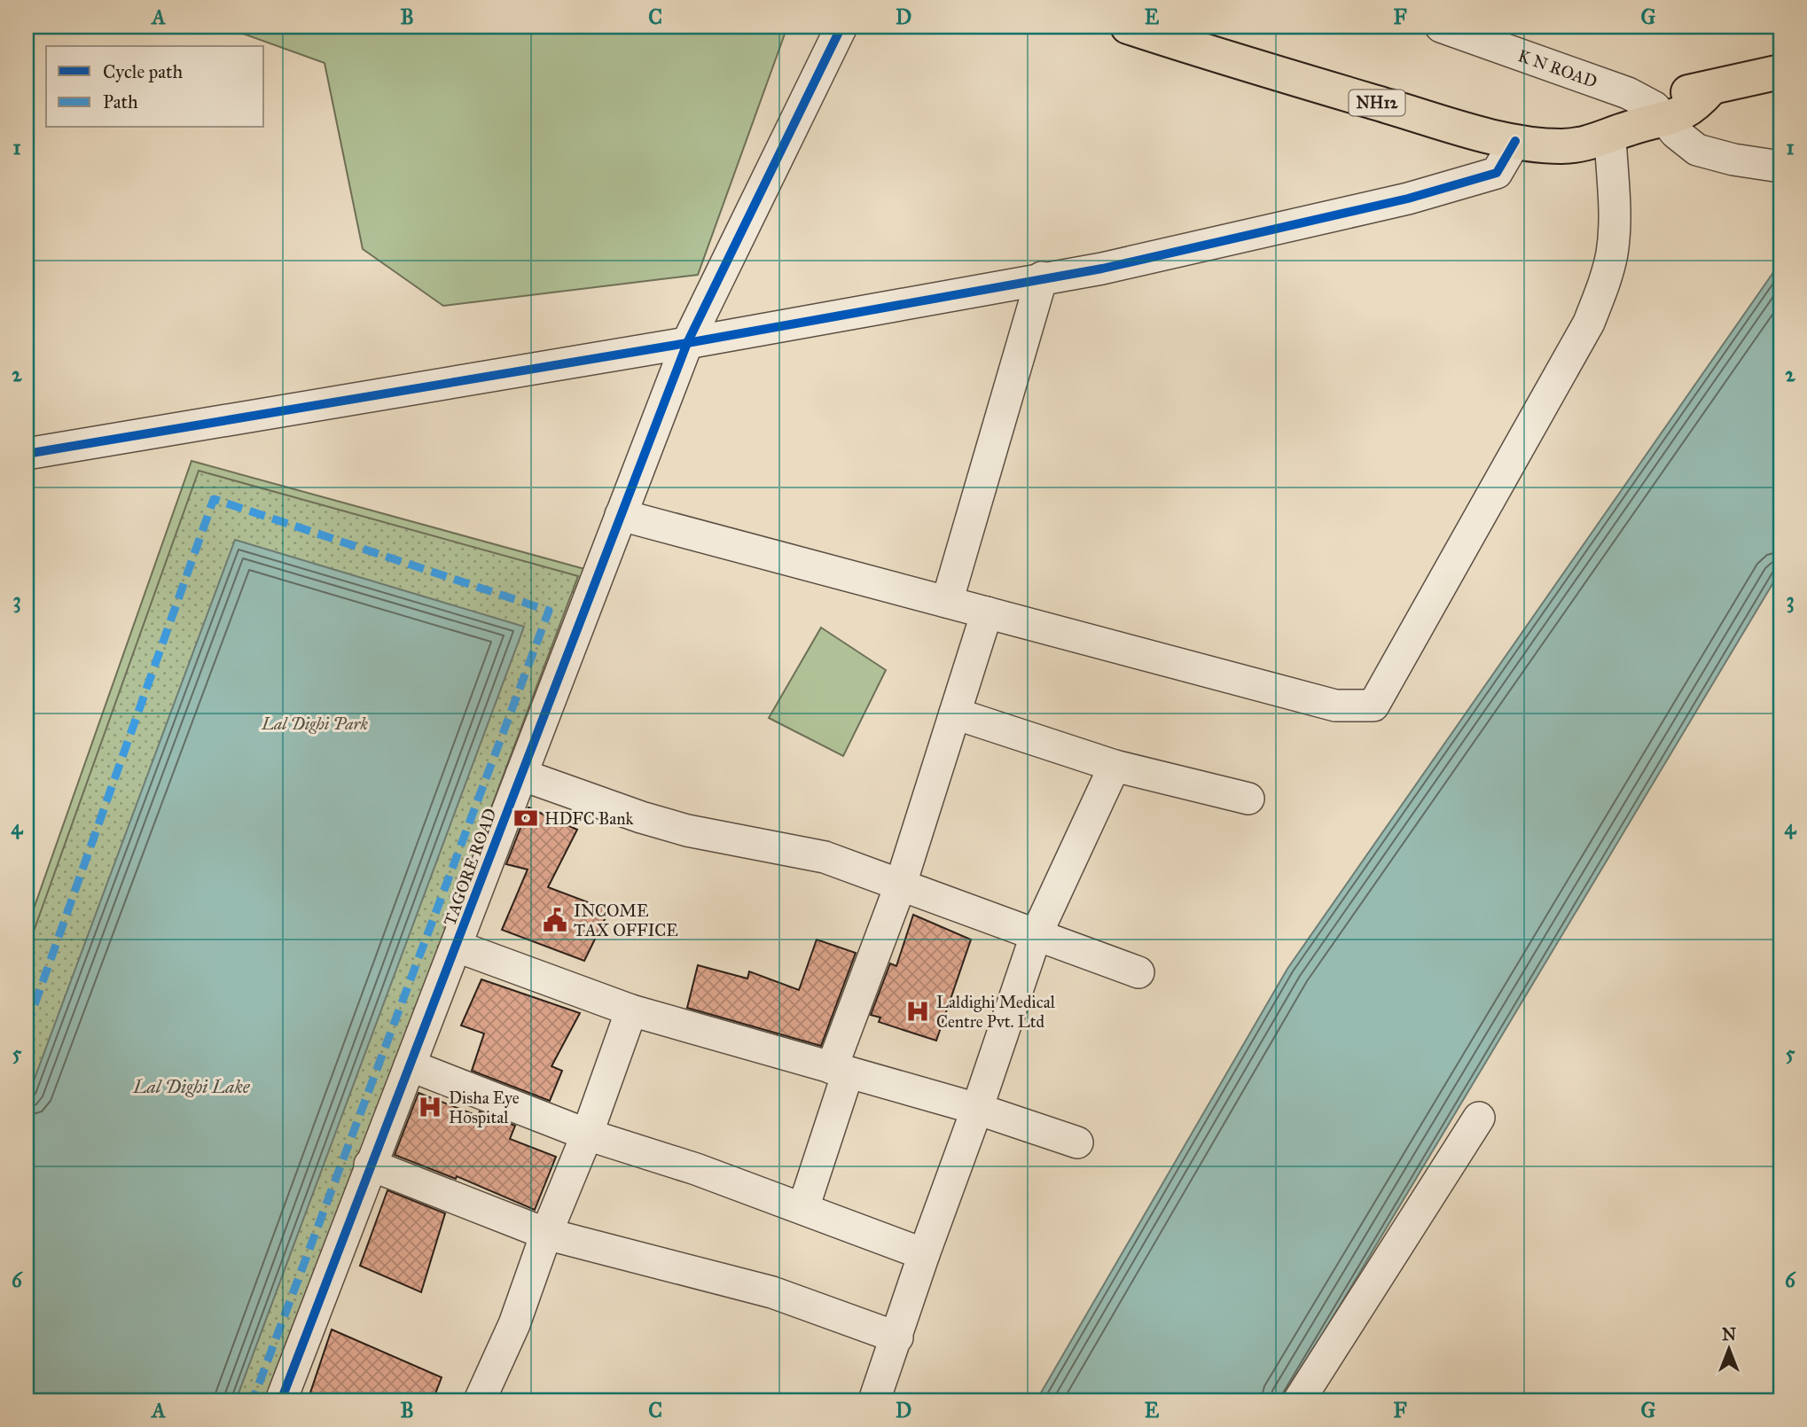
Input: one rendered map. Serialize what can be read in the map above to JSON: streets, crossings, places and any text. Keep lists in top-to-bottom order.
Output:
{
  "streets": {
    "main road": ["NH12"],
    "street": ["K N ROAD", "TAGORE ROAD"]
  },
  "crossings": [
    ["K N ROAD", "NH12"]
  ],
  "water": ["Lal Dighi Lake"],
  "parks": ["Lal Dighi Park"],
  "places": {
    "bank": ["HDFC Bank"],
    "public building": ["INCOME TAX OFFICE"],
    "hospital": ["Laldighi Medical Centre Pvt. Ltd", "Disha Eye Hospital"]
  },
  "legend": ["Cycle path", "Path"],
  "north": "top",
  "grid": {
    "columns": [
      "A",
      "B",
      "C",
      "D",
      "E",
      "F",
      "G"
    ],
    "rows": [
      "1",
      "2",
      "3",
      "4",
      "5",
      "6"
    ]
  }
}
